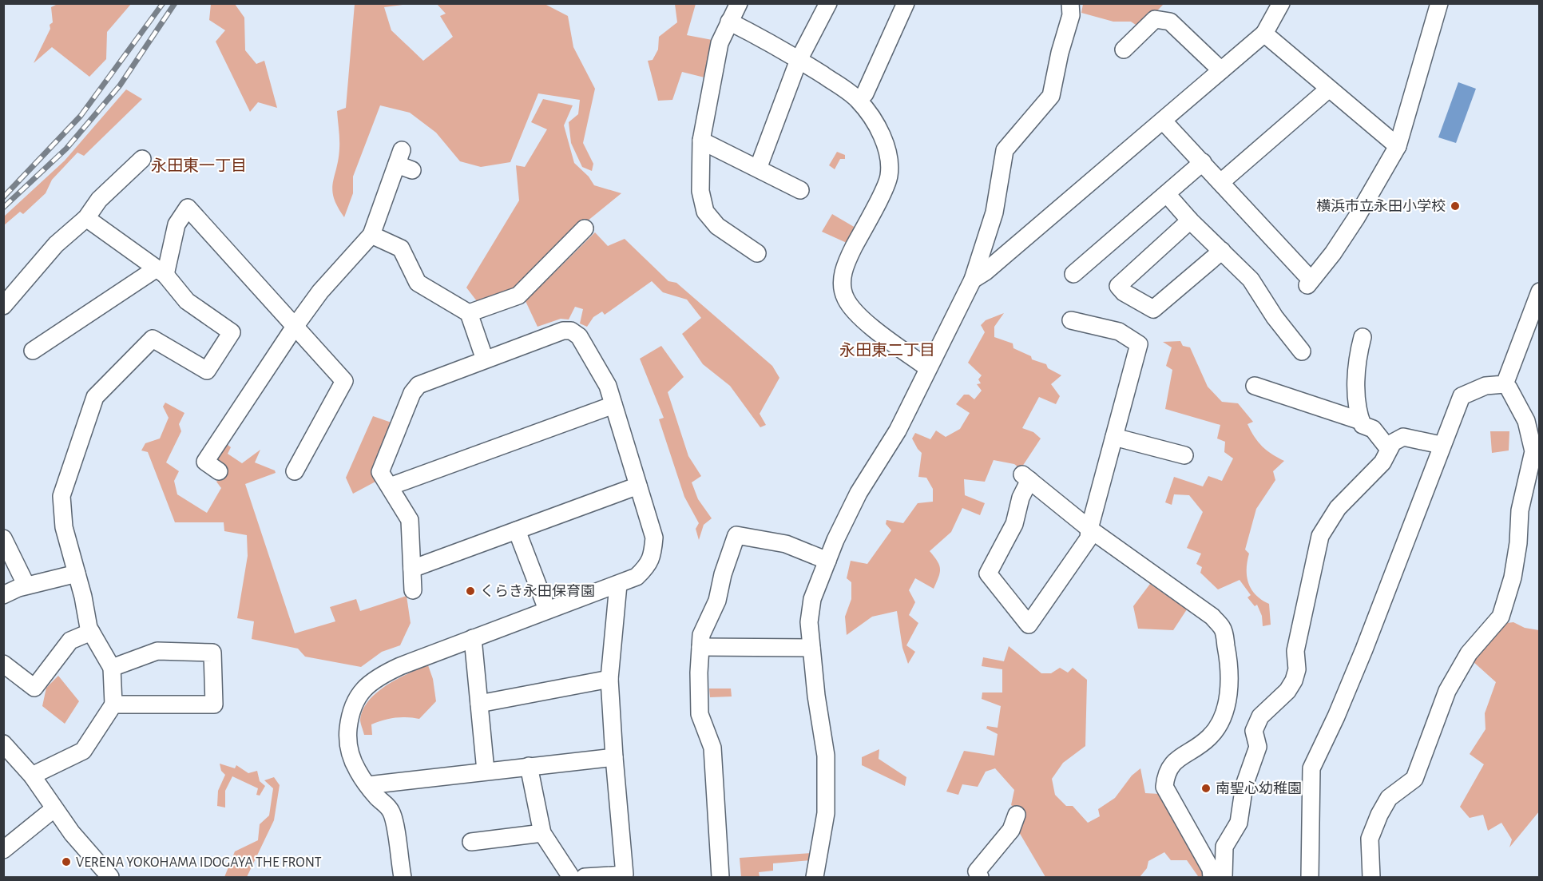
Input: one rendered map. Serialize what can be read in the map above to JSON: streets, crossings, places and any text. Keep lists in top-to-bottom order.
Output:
{
  "districts": ["永田東一丁目", "永田東二丁目"],
  "places": [
    "横浜市立永田小学校",
    "くらき永田保育園",
    "南聖心幼稚園",
    "VERENA YOKOHAMA IDOGAYA THE FRONT"
  ]
}
